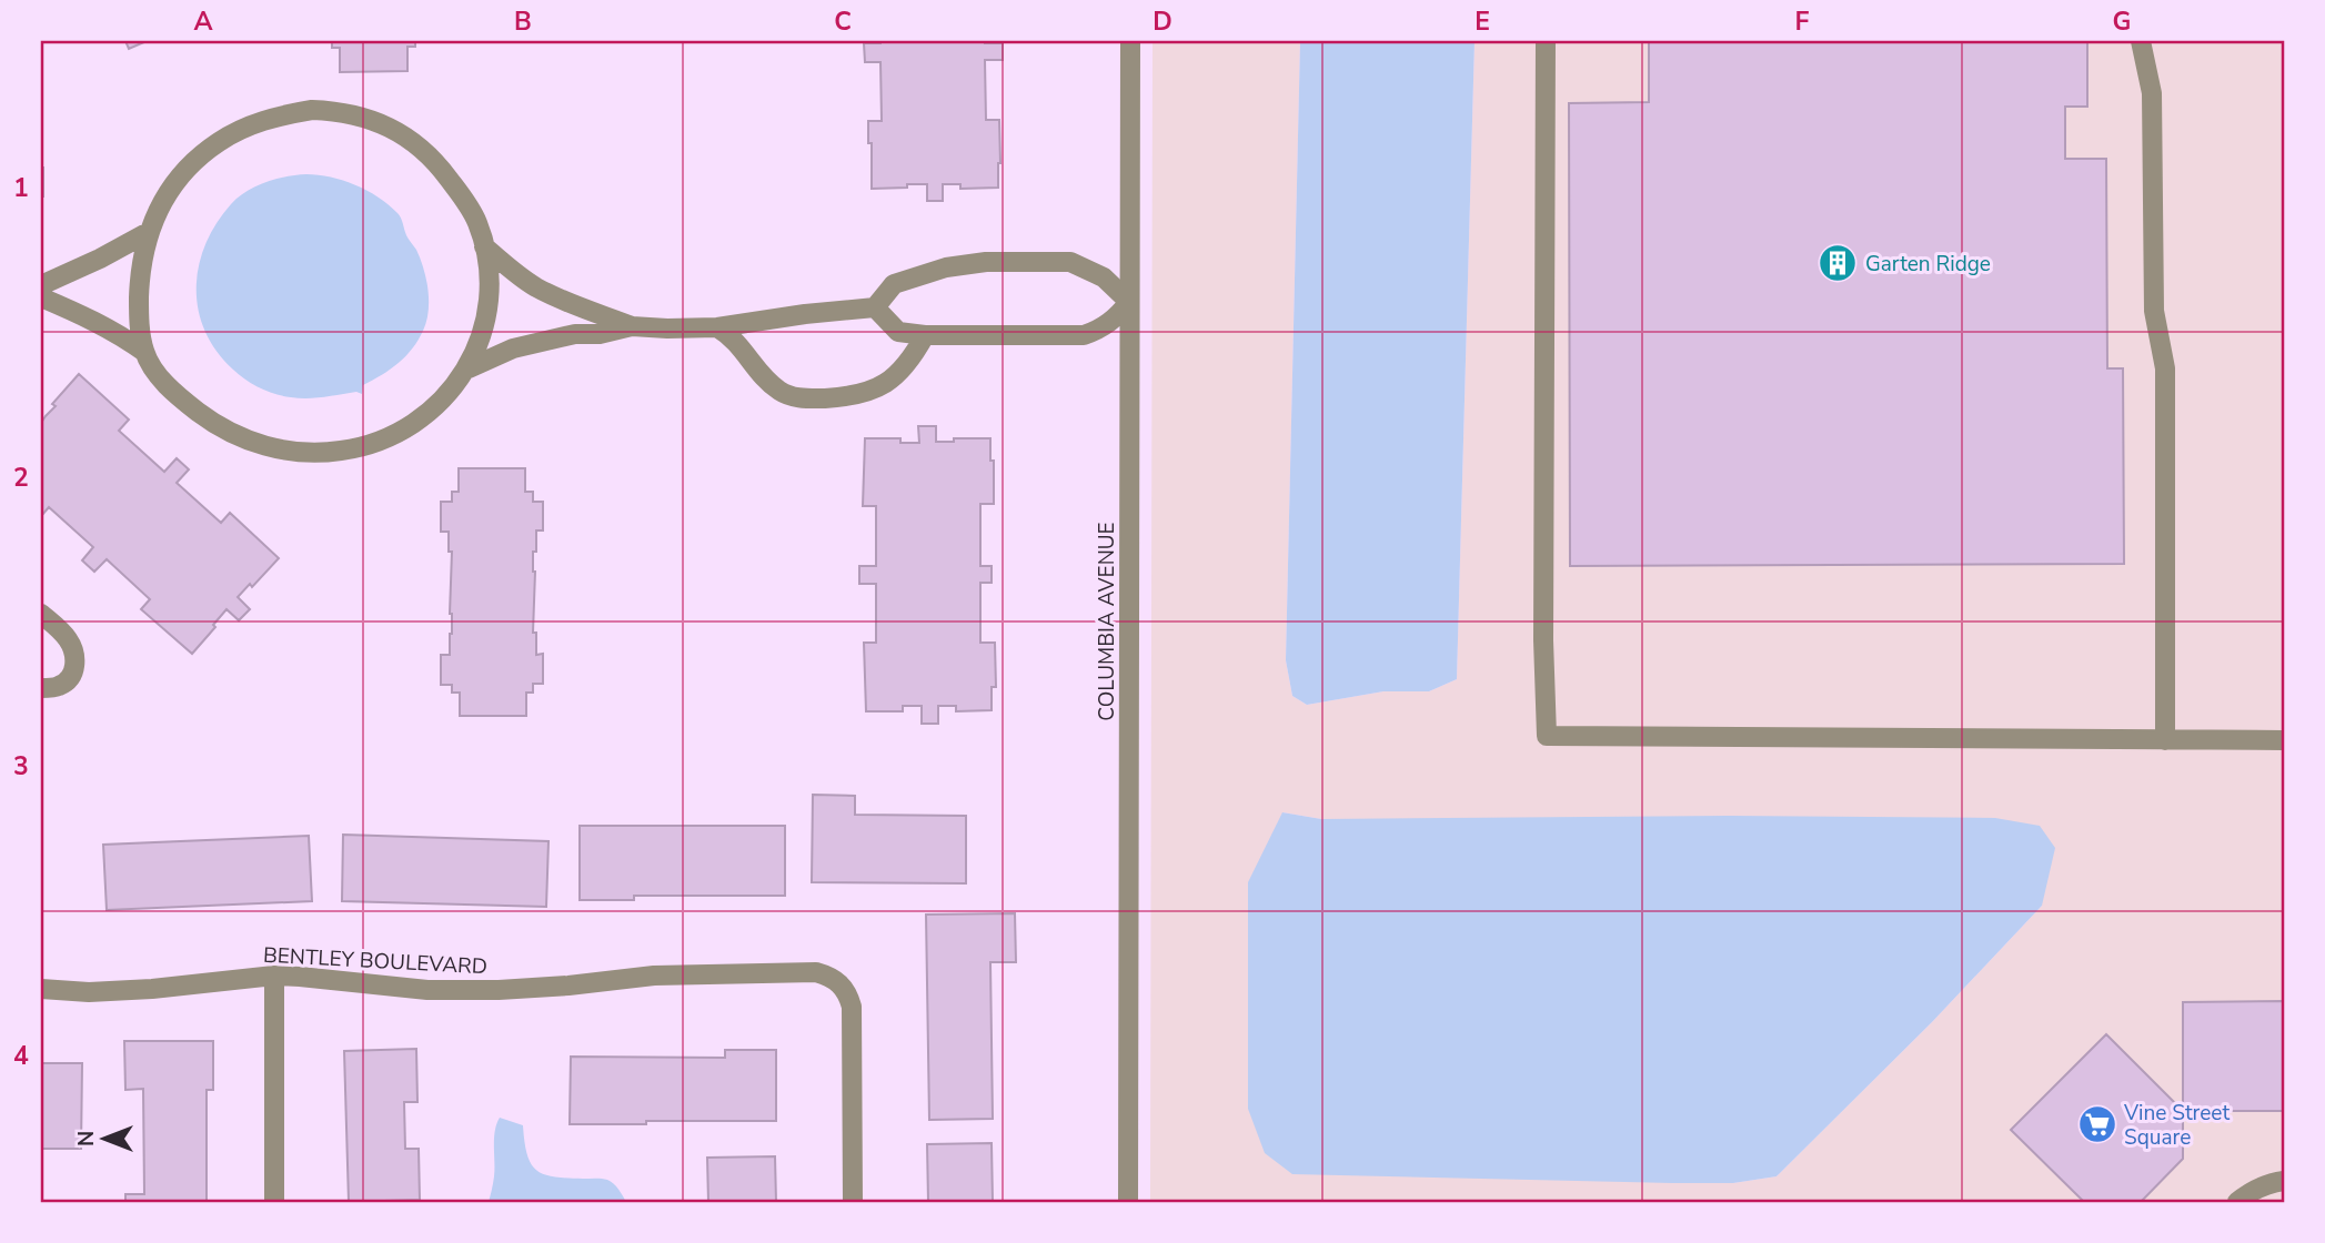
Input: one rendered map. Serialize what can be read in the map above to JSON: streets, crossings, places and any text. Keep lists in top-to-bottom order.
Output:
{
  "streets": {
    "street": ["COLUMBIA AVENUE", "BENTLEY BOULEVARD"]
  },
  "places": {
    "building": ["Garten Ridge"],
    "supermarket": ["Vine Street Square"]
  },
  "north": "left",
  "grid": {
    "columns": [
      "A",
      "B",
      "C",
      "D",
      "E",
      "F",
      "G"
    ],
    "rows": [
      "1",
      "2",
      "3",
      "4"
    ]
  }
}
